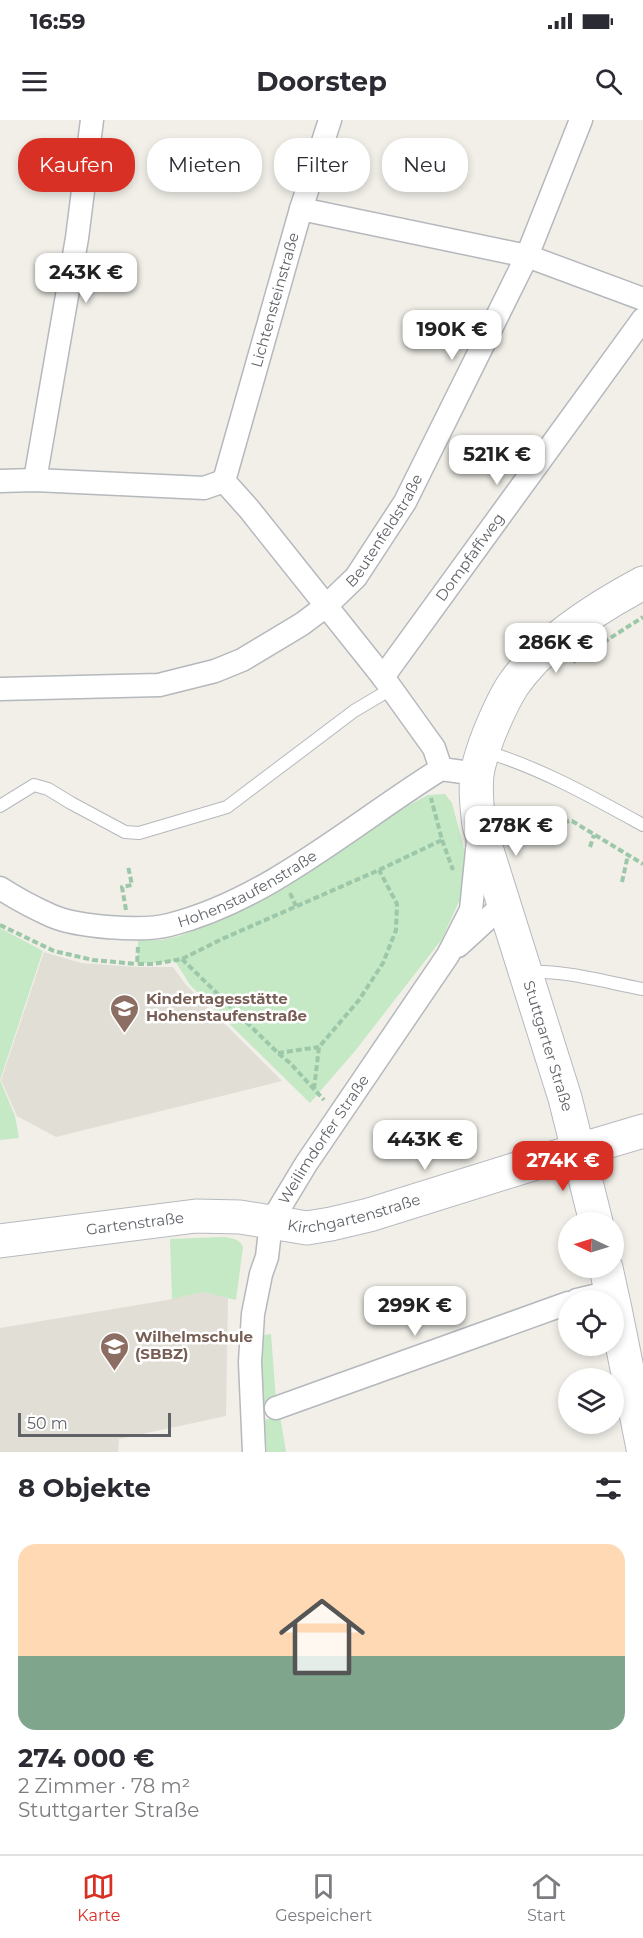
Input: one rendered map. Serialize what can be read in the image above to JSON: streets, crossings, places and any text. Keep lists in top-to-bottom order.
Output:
{
  "streets": {
    "street": [
      "Lichtensteinstraße",
      "Beutenfeldstraße",
      "Dompfaffweg",
      "Hohenstaufenstraße",
      "Stuttgarter Straße",
      "Weilimdorfer Straße",
      "Kirchgartenstraße",
      "Gartenstraße"
    ]
  },
  "crossings": [
    ["Stuttgarter Straße", "Weilimdorfer Straße"],
    ["Stuttgarter Straße", "Kirchgartenstraße"],
    ["Weilimdorfer Straße", "Kirchgartenstraße"],
    ["Weilimdorfer Straße", "Gartenstraße"],
    ["Kirchgartenstraße", "Gartenstraße"]
  ],
  "places": {
    "school or university": ["Kindertagesstätte Hohenstaufenstraße", "Wilhelmschule (SBBZ)"]
  },
  "scale_bar": "50 m",
  "north": "left",
  "page": {
    "status": "16:59",
    "header": "Doorstep",
    "chip": [
      "Kaufen",
      "Mieten",
      "Filter",
      "Neu"
    ],
    "price": [
      "243K €",
      "190K €",
      "521K €",
      "286K €",
      "278K €",
      "443K €",
      "274K €",
      "299K €"
    ],
    "scale": "50 m",
    "heading": "8 Objekte",
    "list": [
      {
        "name": "274 000 €",
        "note": "2 Zimmer · 78 m² · Stuttgarter Straße"
      }
    ],
    "tabs": ["Karte", "Gespeichert", "Start"]
  }
}
